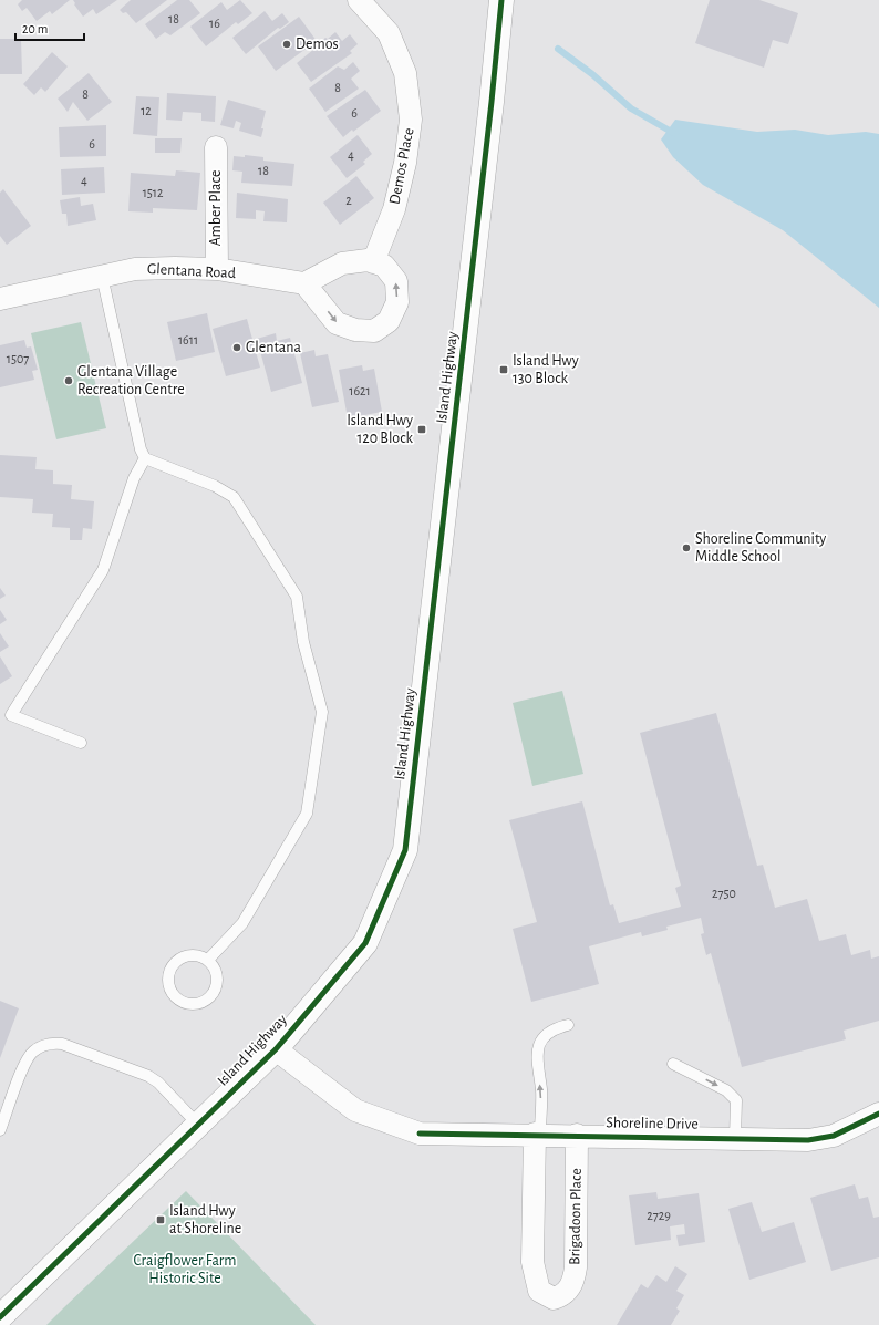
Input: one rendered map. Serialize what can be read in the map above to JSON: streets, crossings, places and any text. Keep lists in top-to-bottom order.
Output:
{
  "streets": {
    "main road": ["Island Highway"],
    "street": [
      "Demos Place",
      "Amber Place",
      "Glentana Road",
      "Shoreline Drive",
      "Brigadoon Place"
    ]
  },
  "crossings": [
    ["Demos Place", "Glentana Road"],
    ["Amber Place", "Glentana Road"],
    ["Island Highway", "Shoreline Drive"],
    ["Shoreline Drive", "Brigadoon Place"]
  ],
  "parks": ["Craigflower Farm Historic Site"],
  "places": {
    "other": [
      "Demos",
      "Glentana",
      "Glentana Village Recreation Centre",
      "Shoreline Community Middle School"
    ],
    "transit": ["Island Hwy 130 Block", "Island Hwy 120 Block", "Island Hwy at Shoreline"]
  },
  "house_numbers": [
    "18",
    "16",
    "8",
    "8",
    "12",
    "6",
    "6",
    "4",
    "18",
    "4",
    "1512",
    "2",
    "1611",
    "1507",
    "1621",
    "2750",
    "2729"
  ],
  "scale_bar": "20 m"
}
